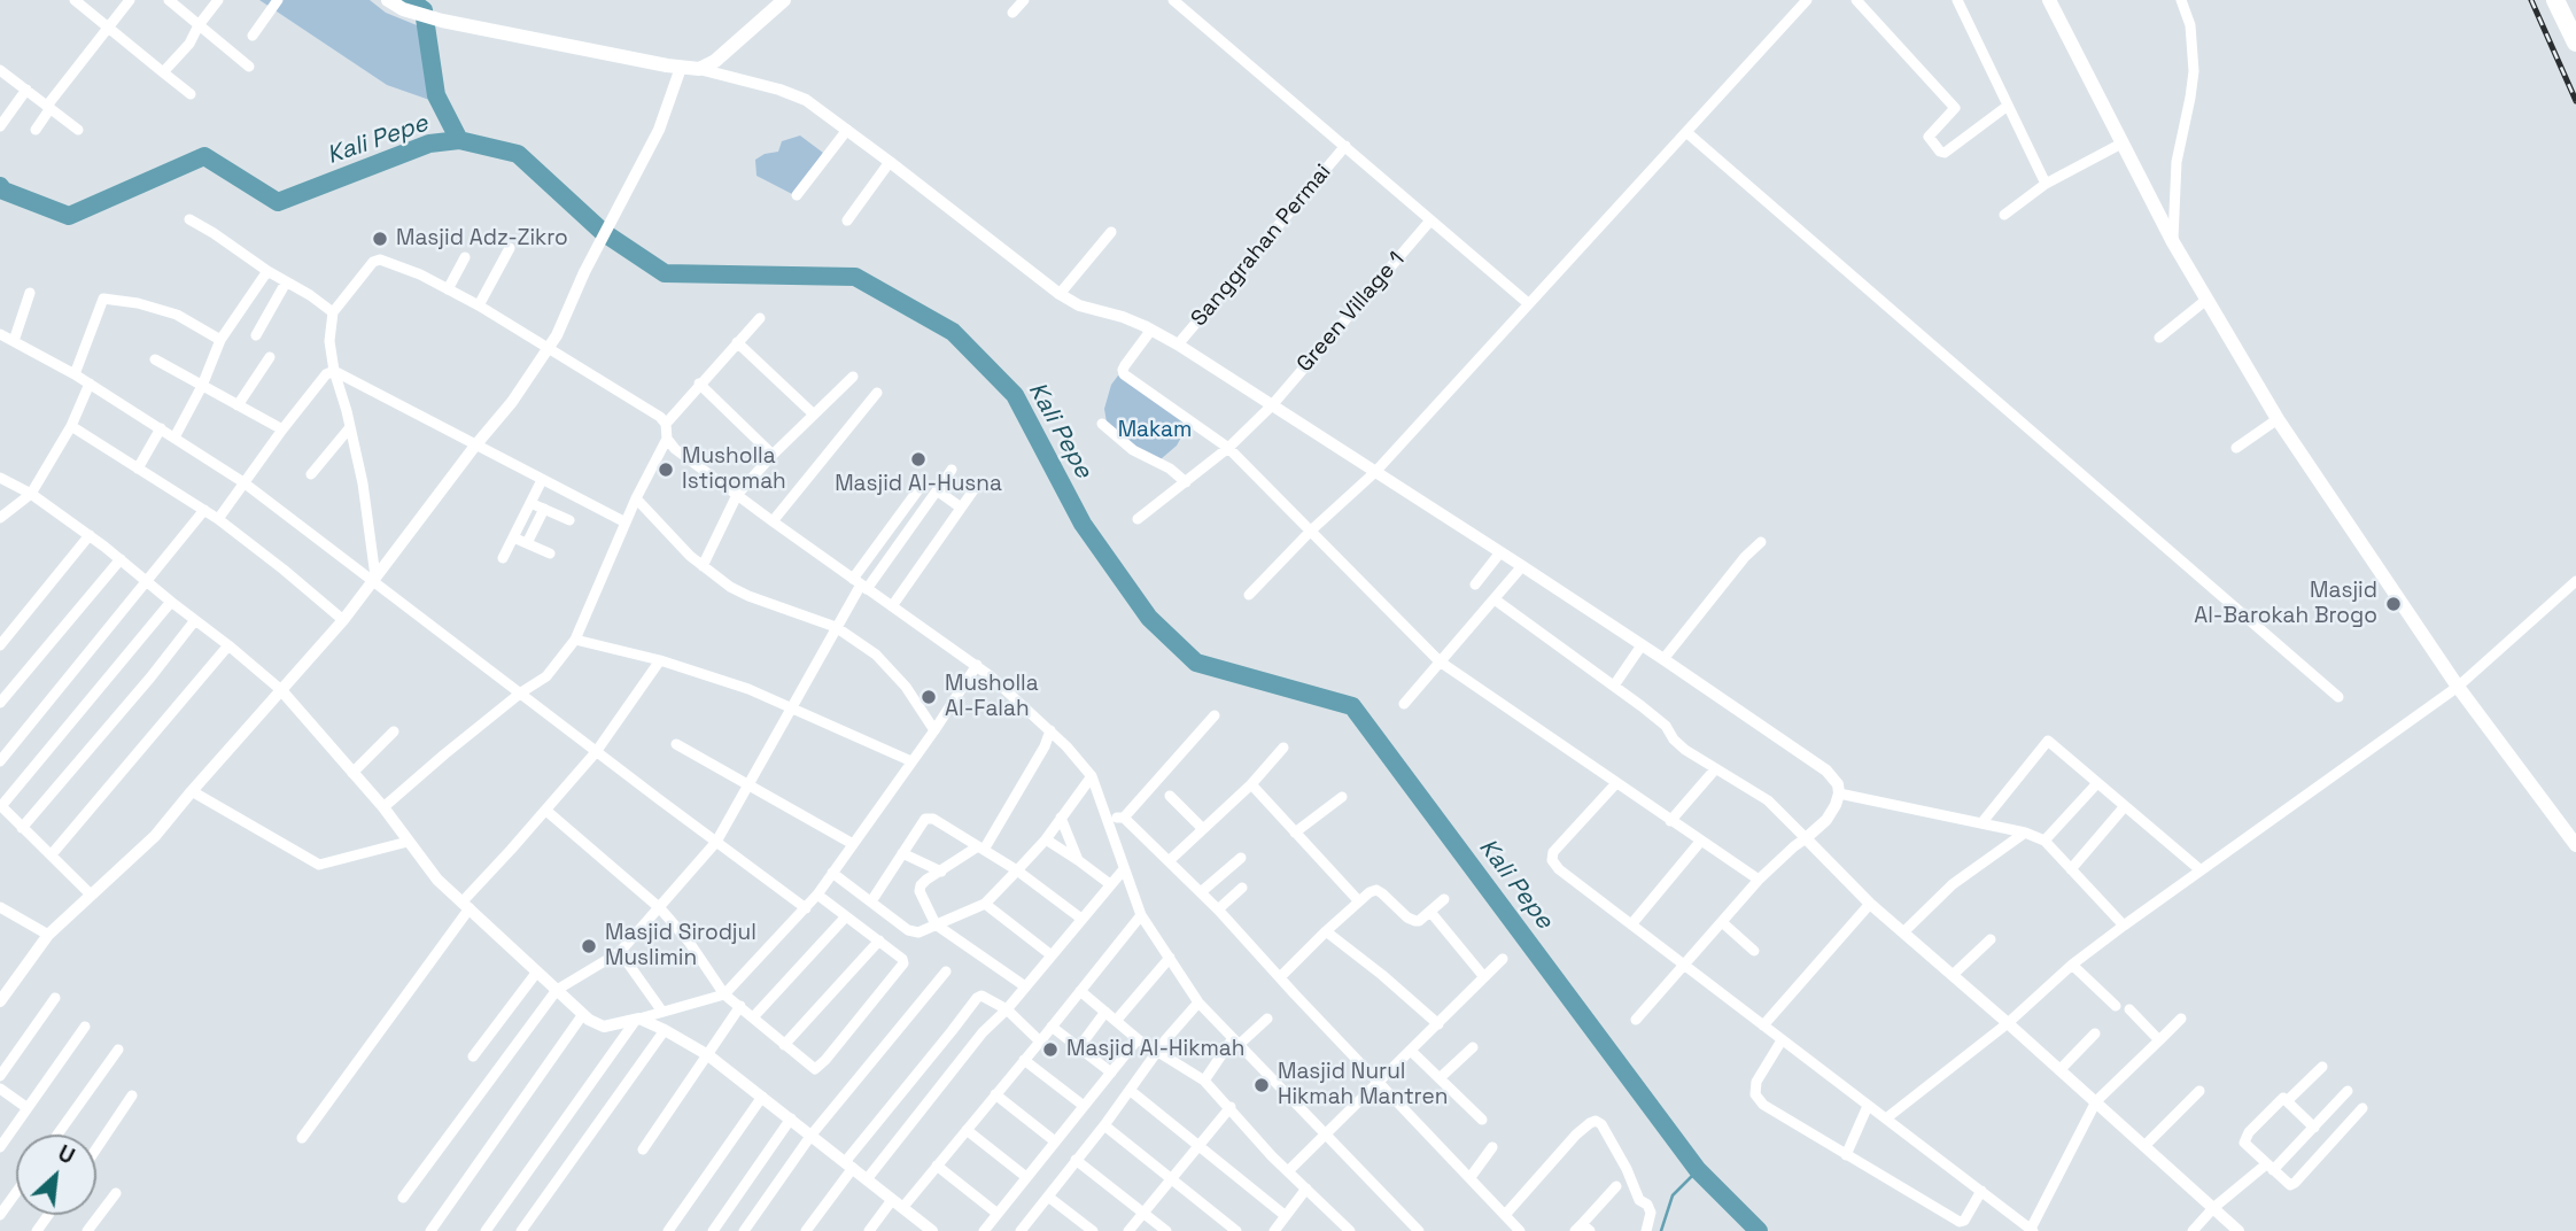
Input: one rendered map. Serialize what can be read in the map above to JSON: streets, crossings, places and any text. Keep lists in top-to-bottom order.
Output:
{
  "streets": {
    "street": ["Sanggrahan Permai", "Green Village 1"]
  },
  "water": ["Kali Pepe"],
  "parks": ["Makam"],
  "places": [
    "Masjid Adz-Zikro",
    "Masjid Al-Husna",
    "Musholla Istiqomah",
    "Masjid Al-Barokah Brogo",
    "Musholla Al-Falah",
    "Masjid Sirodjul Muslimin",
    "Masjid Al-Hikmah",
    "Masjid Nurul Hikmah Mantren"
  ],
  "north": "top right"
}
